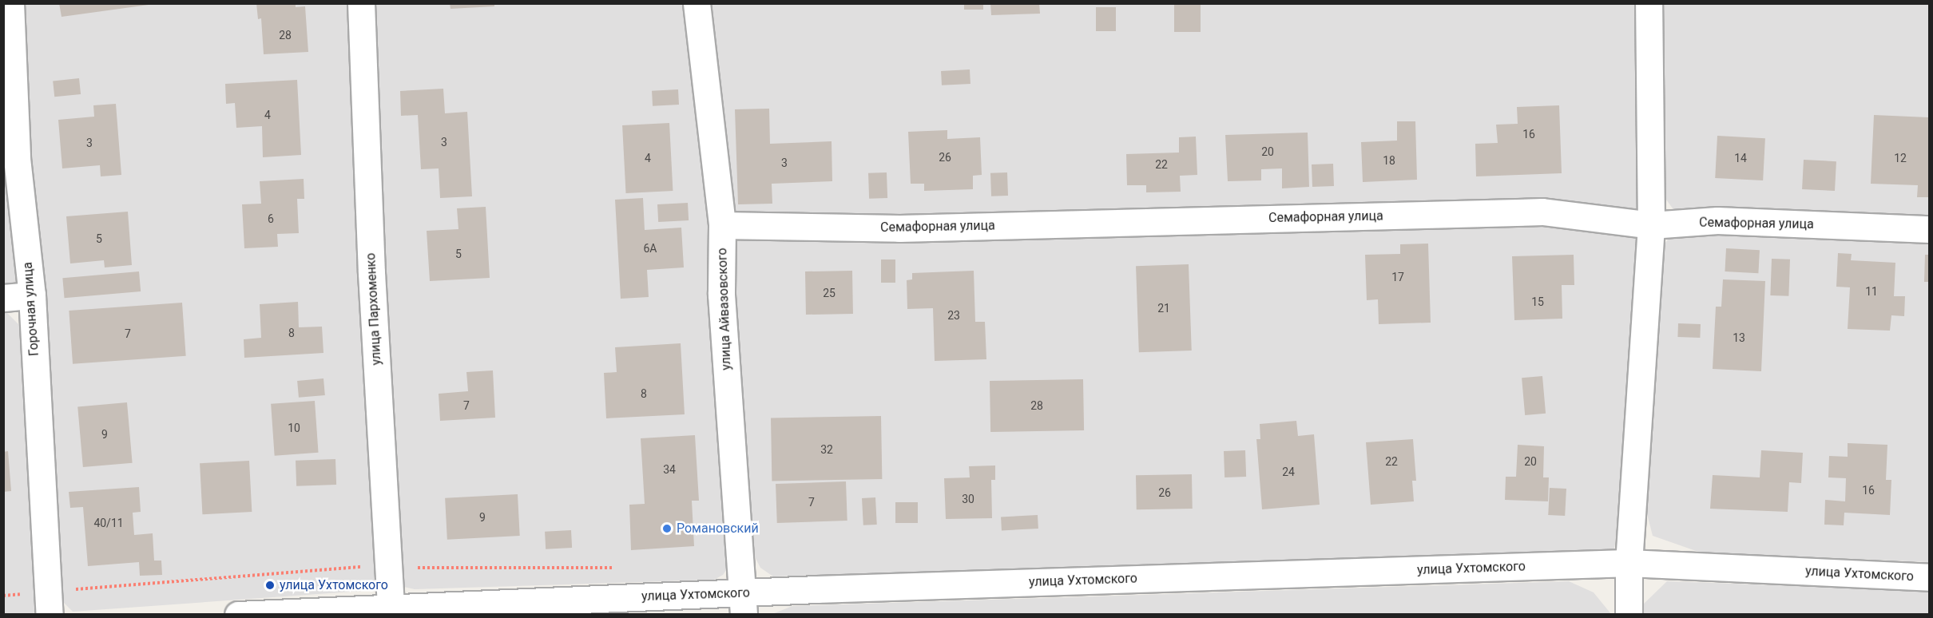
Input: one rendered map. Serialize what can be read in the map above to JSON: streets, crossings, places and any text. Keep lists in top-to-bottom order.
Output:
{
  "streets": {
    "street": [
      "Семафорная улица",
      "Горочная улица",
      "улица Пархоменко",
      "улица Айвазовского",
      "улица Ухтомского"
    ]
  },
  "crossings": [
    ["Семафорная улица", "улица Айвазовского"],
    ["улица Пархоменко", "улица Ухтомского"],
    ["улица Айвазовского", "улица Ухтомского"]
  ],
  "places": ["Романовский", "улица Ухтомского"],
  "house_numbers": [
    "28",
    "4",
    "16",
    "3",
    "3",
    "20",
    "26",
    "4",
    "14",
    "12",
    "18",
    "3",
    "22",
    "6",
    "5",
    "6А",
    "5",
    "17",
    "11",
    "25",
    "15",
    "21",
    "23",
    "8",
    "7",
    "13",
    "8",
    "7",
    "28",
    "10",
    "9",
    "32",
    "22",
    "20",
    "34",
    "24",
    "16",
    "26",
    "30",
    "7",
    "9",
    "40/11"
  ]
}
